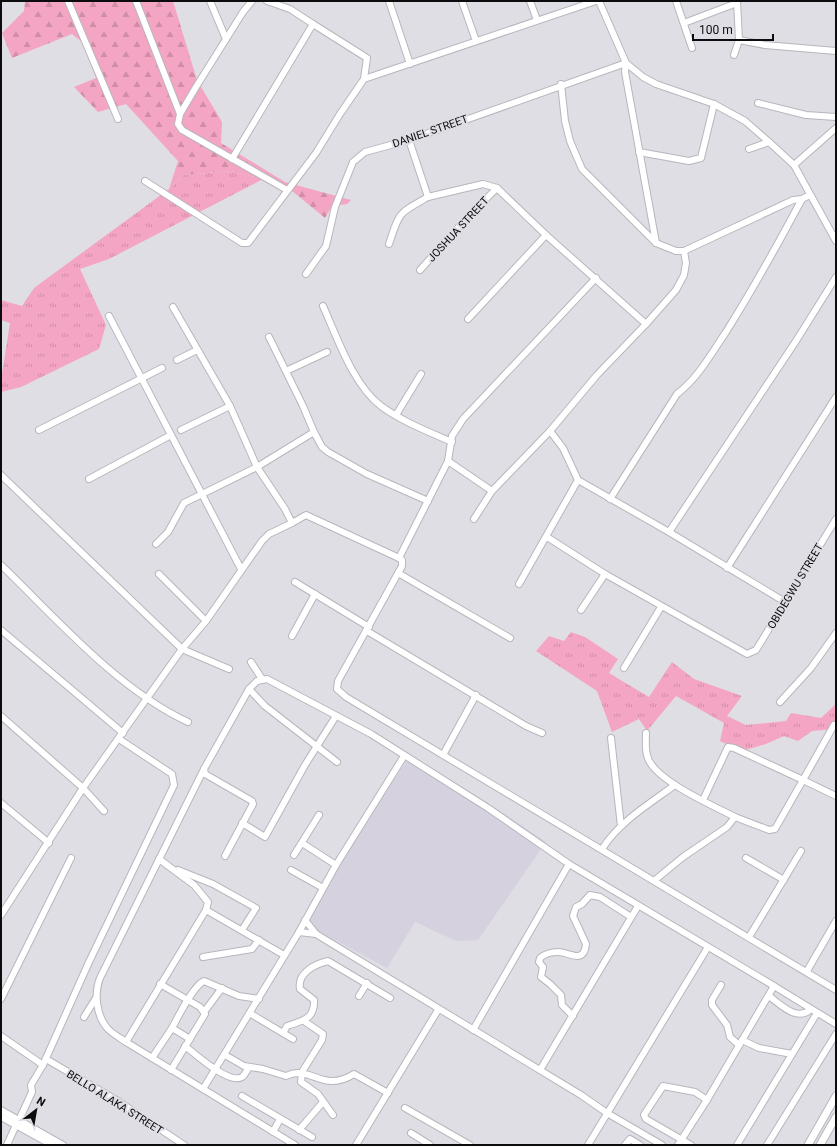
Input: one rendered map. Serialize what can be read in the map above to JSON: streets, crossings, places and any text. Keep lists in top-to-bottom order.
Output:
{
  "streets": {
    "street": [
      "DANIEL STREET",
      "JOSHUA STREET",
      "OBIDEGWU STREET",
      "BELLO ALAKA STREET"
    ]
  },
  "scale_bar": "100 m",
  "north": "top right"
}
